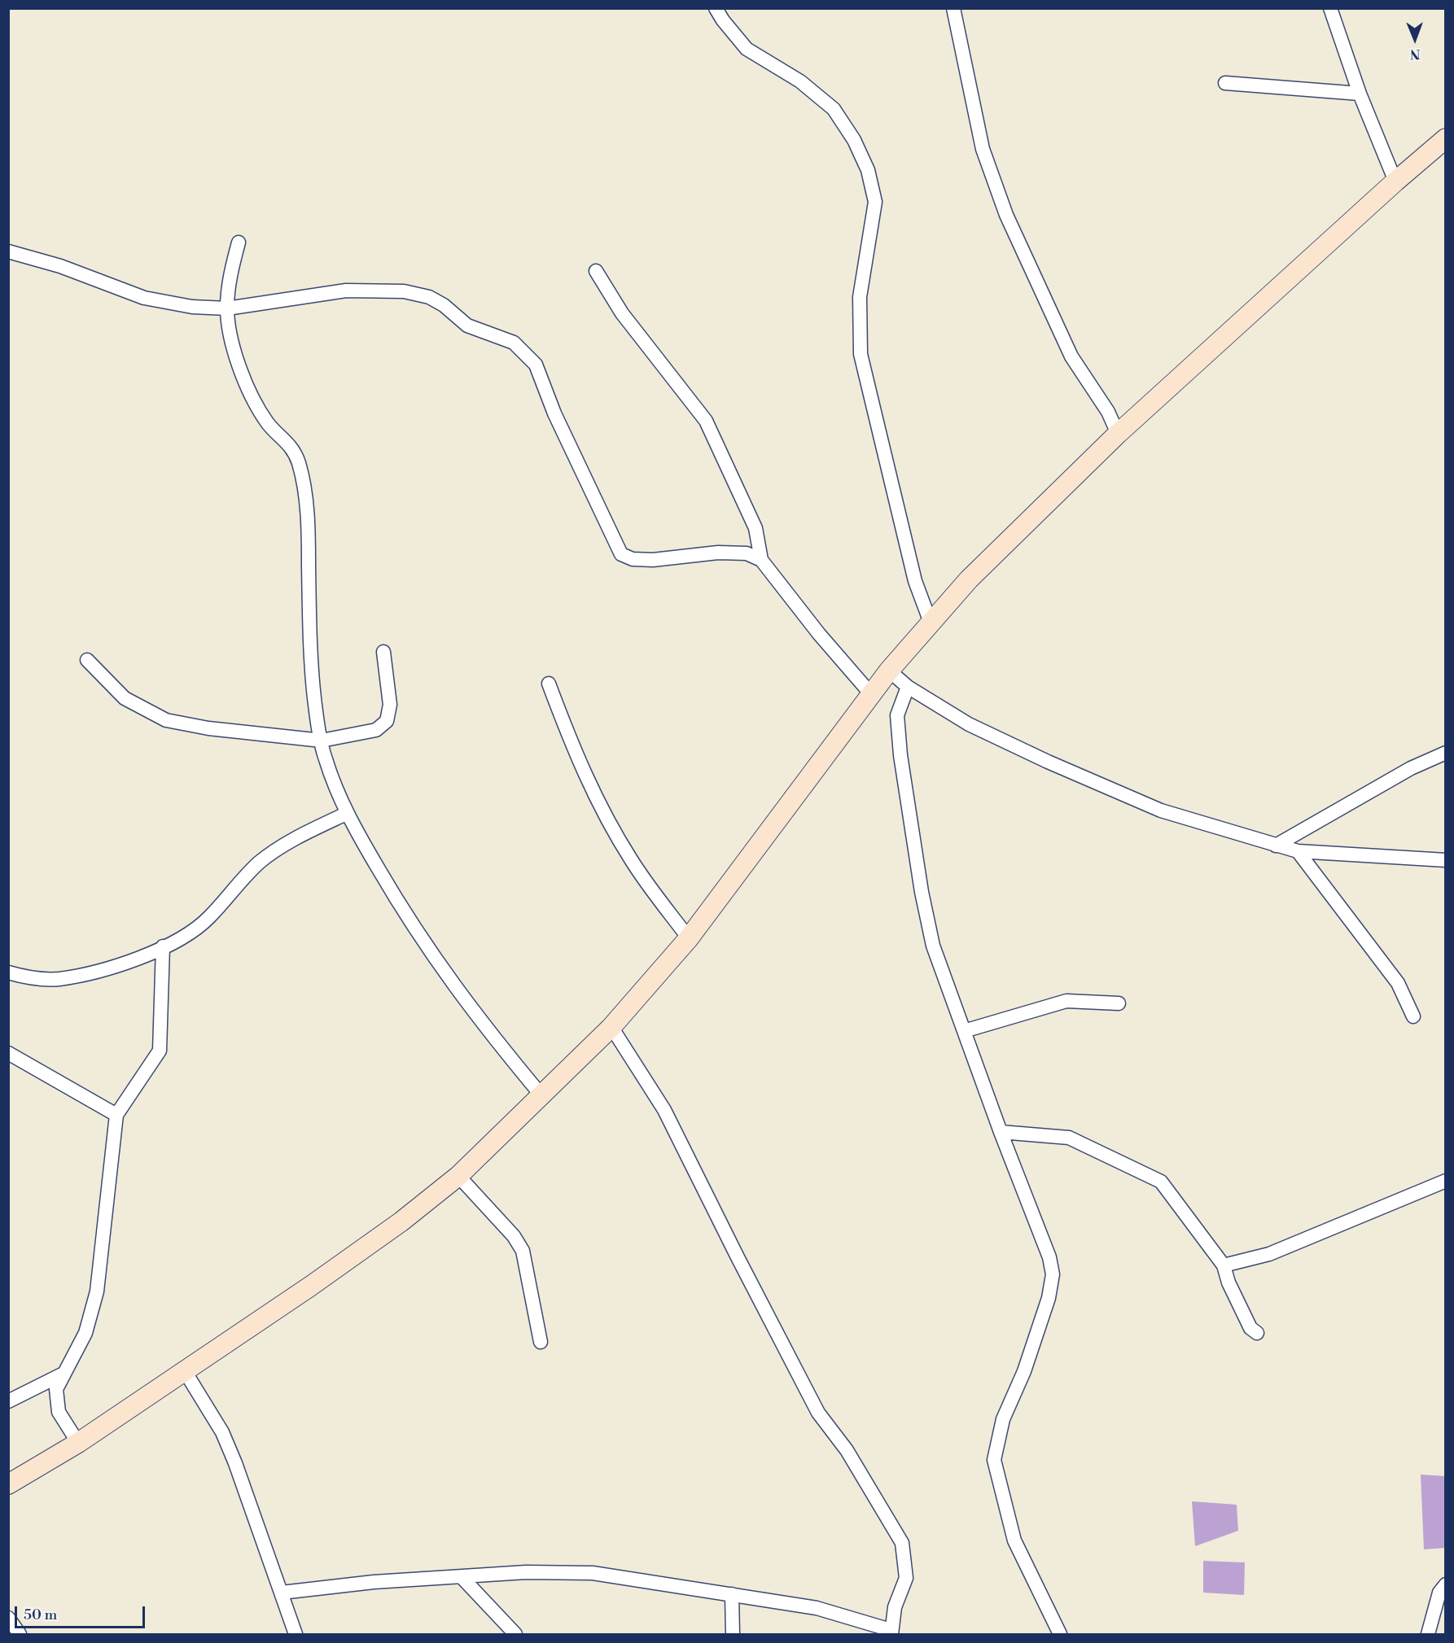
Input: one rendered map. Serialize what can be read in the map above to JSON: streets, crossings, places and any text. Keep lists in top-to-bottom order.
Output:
{
  "scale_bar": "50 m",
  "north": "bottom"
}
